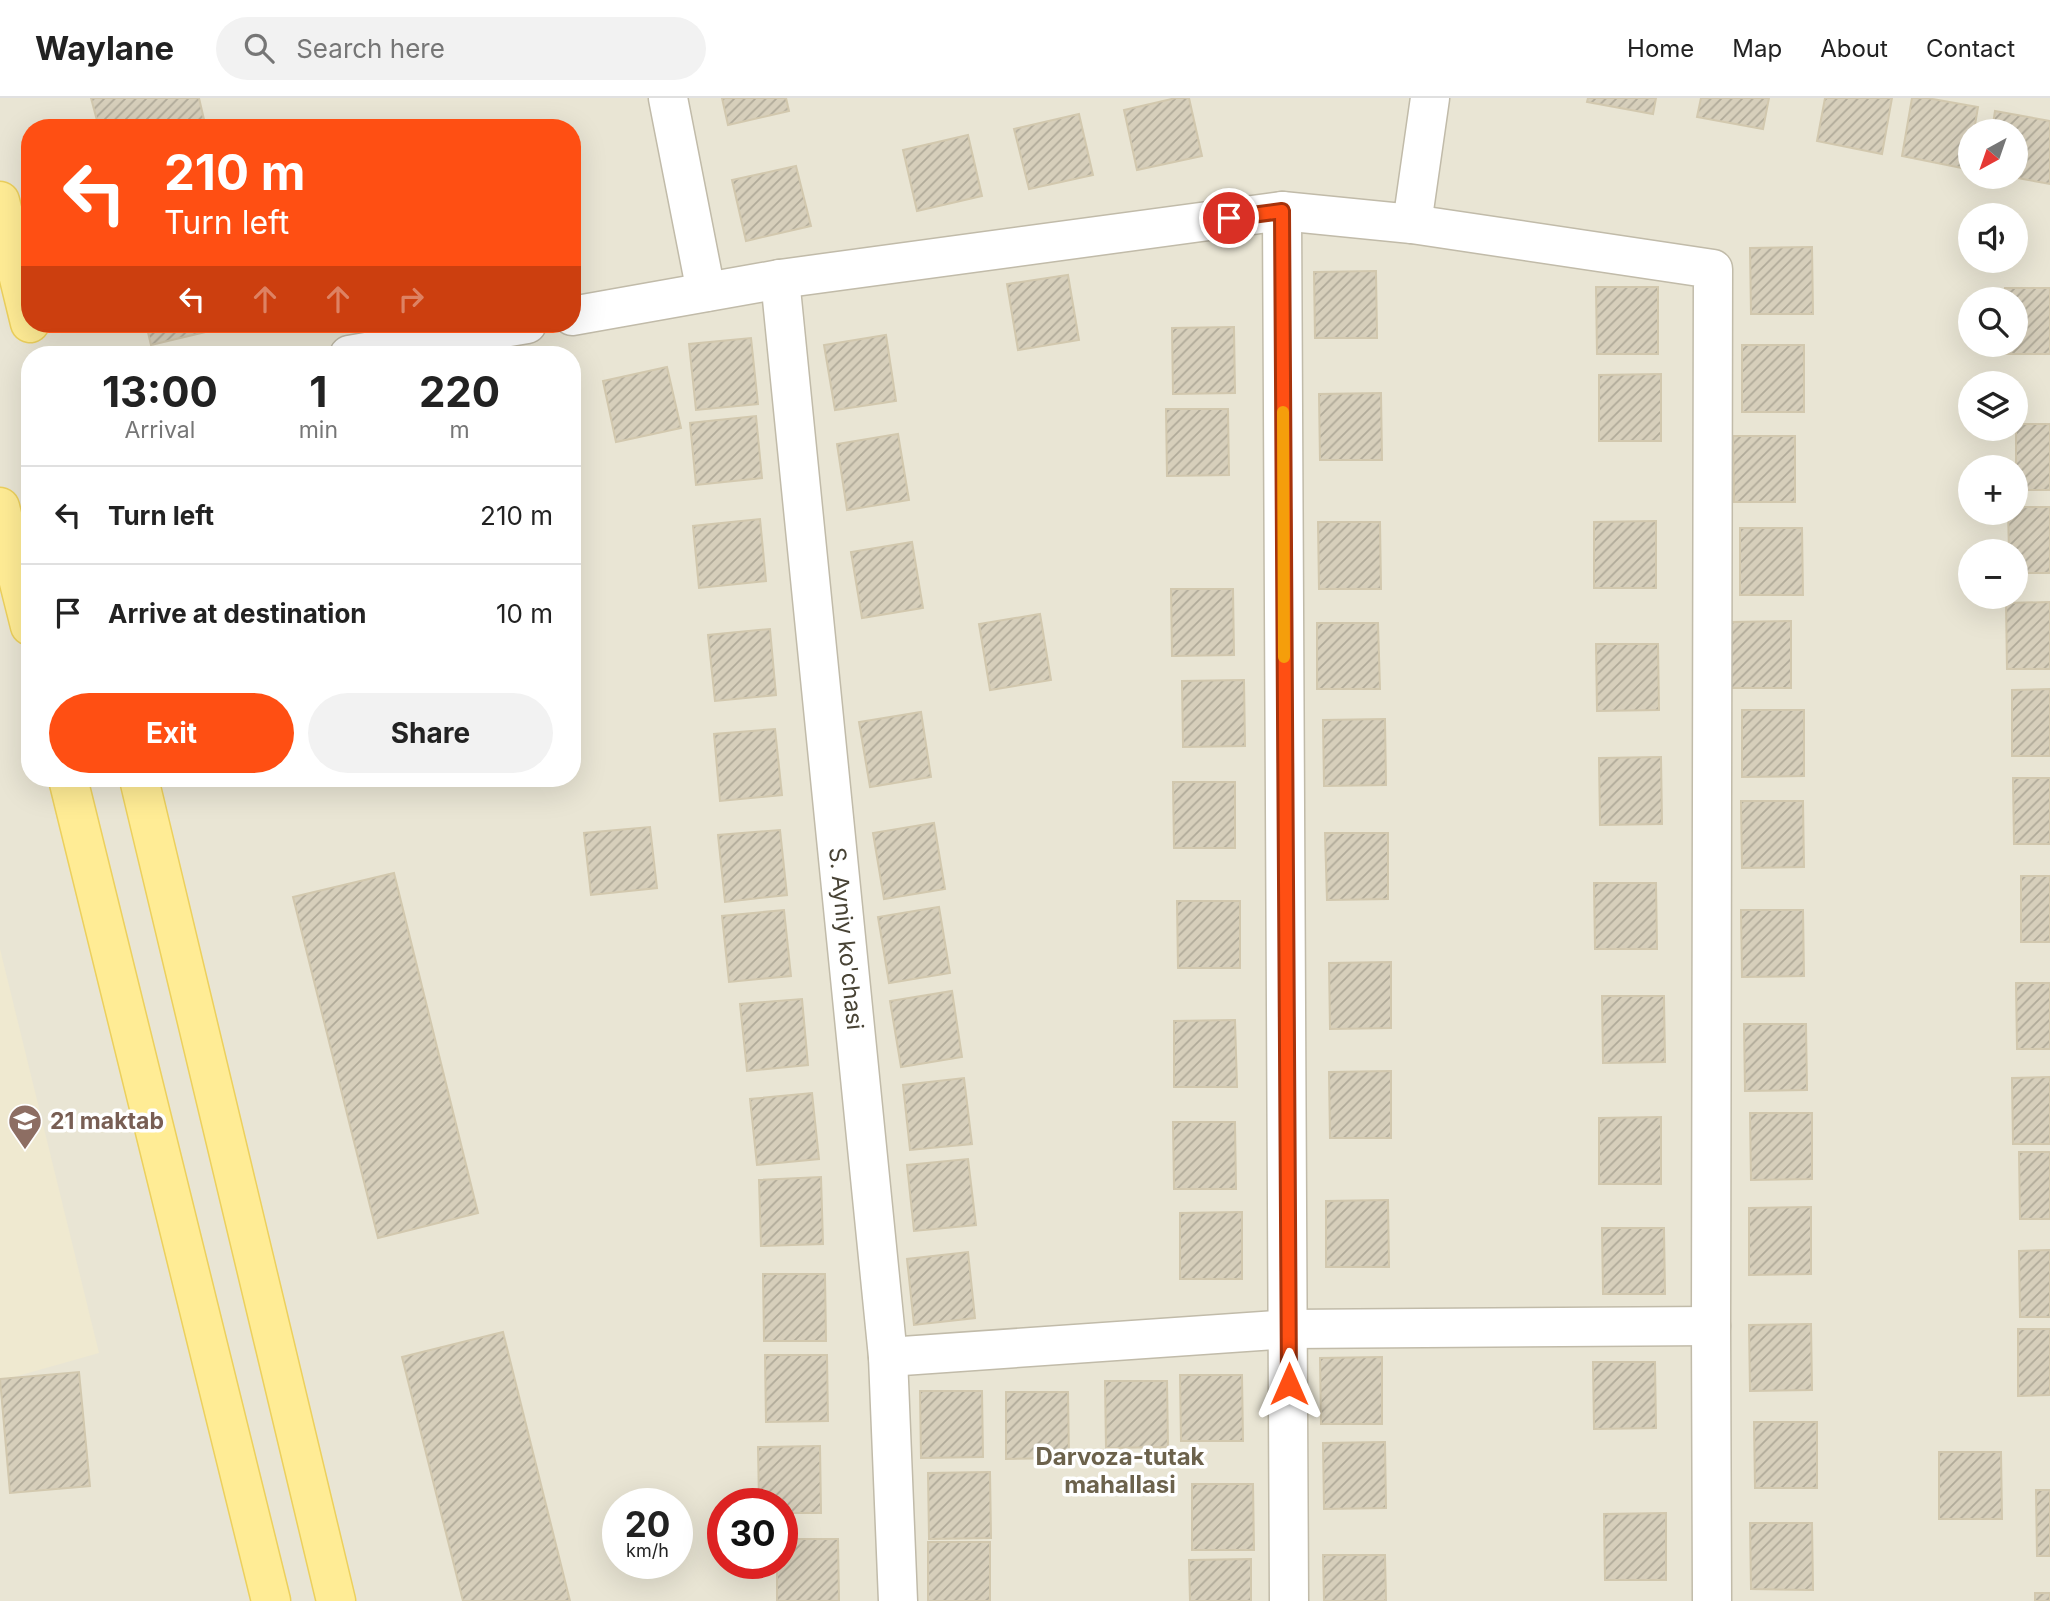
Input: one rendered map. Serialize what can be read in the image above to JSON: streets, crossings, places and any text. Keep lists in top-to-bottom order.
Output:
{
  "streets": {
    "street": ["S. Ayniy ko'chasi"]
  },
  "districts": ["Darvoza-tutak mahallasi"],
  "places": {
    "school or university": ["21 maktab"]
  },
  "north": "bottom left",
  "page": {
    "header": "Waylane",
    "search": "Search here",
    "nav": [
      "Home",
      "Map",
      "About",
      "Contact"
    ],
    "map_buttons": ["+", "−"],
    "turn": ["210 m", "Turn left"],
    "eta": [
      "13:00",
      "Arrival",
      "1",
      "min",
      "220",
      "m"
    ],
    "list": [
      {
        "name": "Turn left",
        "value": "210 m"
      },
      {
        "name": "Arrive at destination",
        "value": "10 m"
      }
    ],
    "buttons": ["Exit", "Share"],
    "speed": "20 km/h",
    "limit": "30"
  }
}
